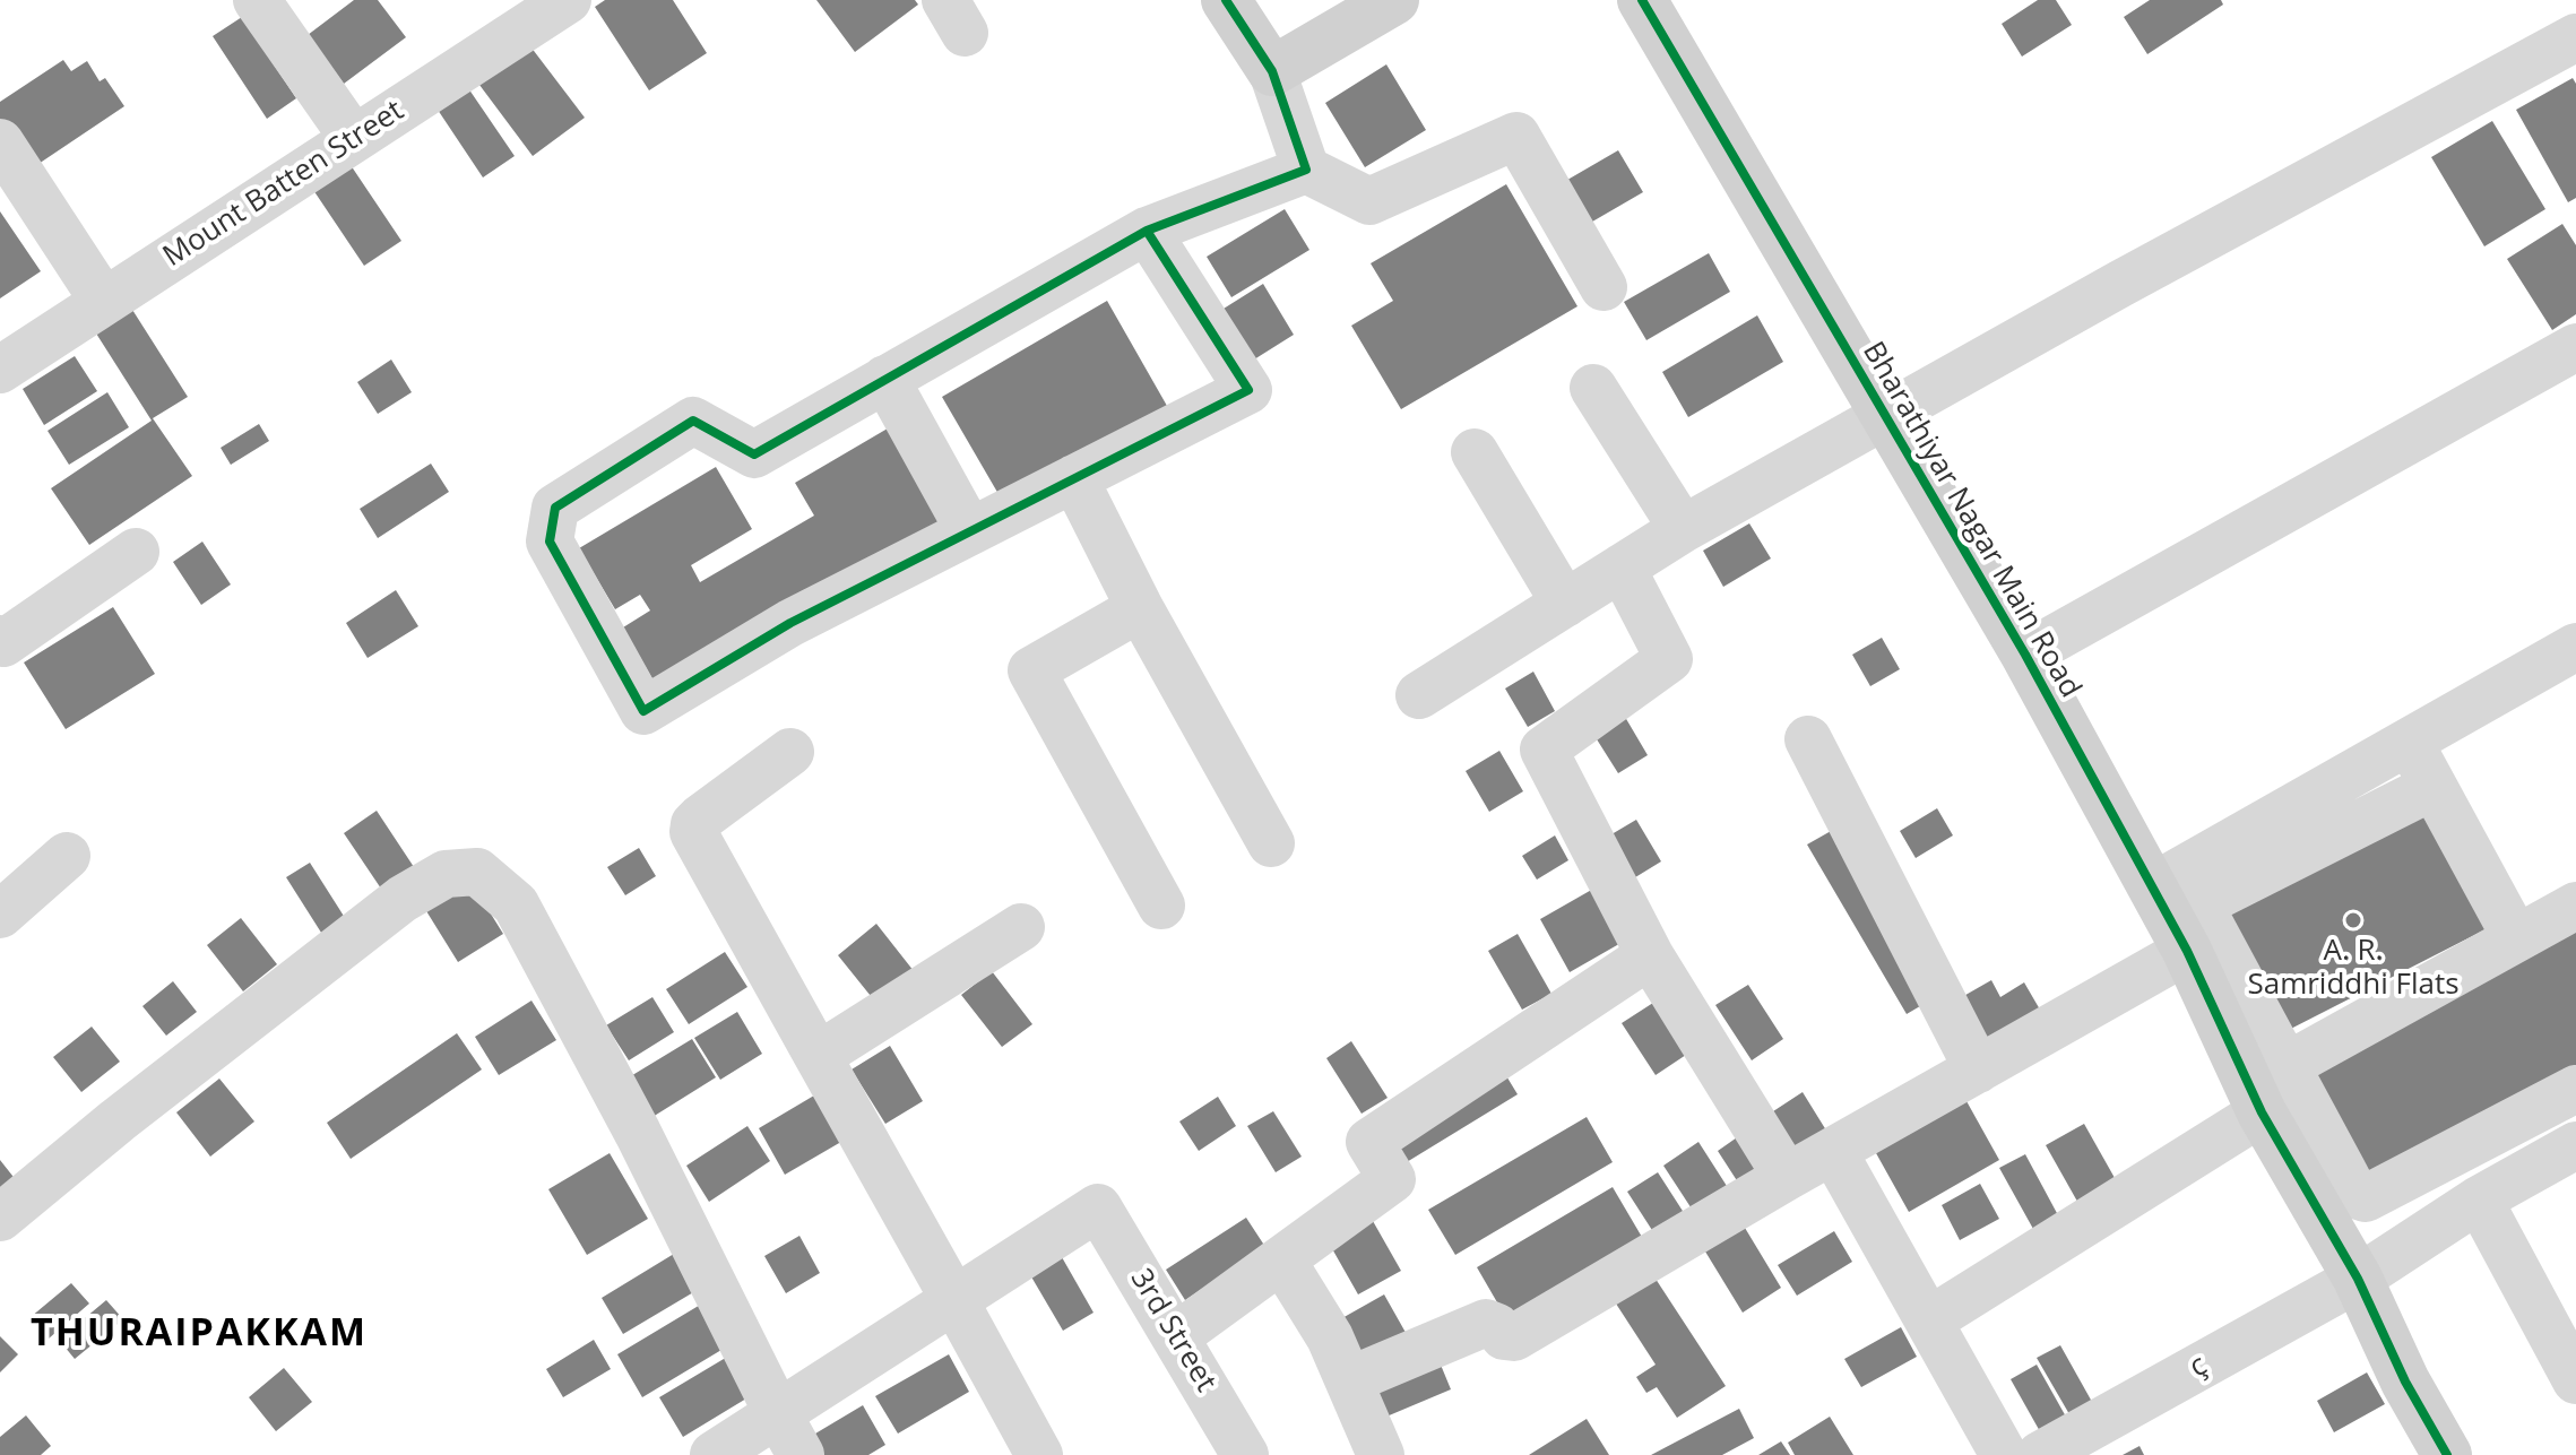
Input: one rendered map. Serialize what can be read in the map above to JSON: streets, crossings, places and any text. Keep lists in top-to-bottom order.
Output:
{
  "streets": {
    "street": [
      "Mount Batten Street",
      "Bharathiyar Nagar Main Road",
      "3rd Street",
      "ç"
    ]
  },
  "crossings": [
    ["Bharathiyar Nagar Main Road", "ç"]
  ],
  "districts": ["THURAIPAKKAM"],
  "places": ["A. R. Samriddhi Flats"]
}
